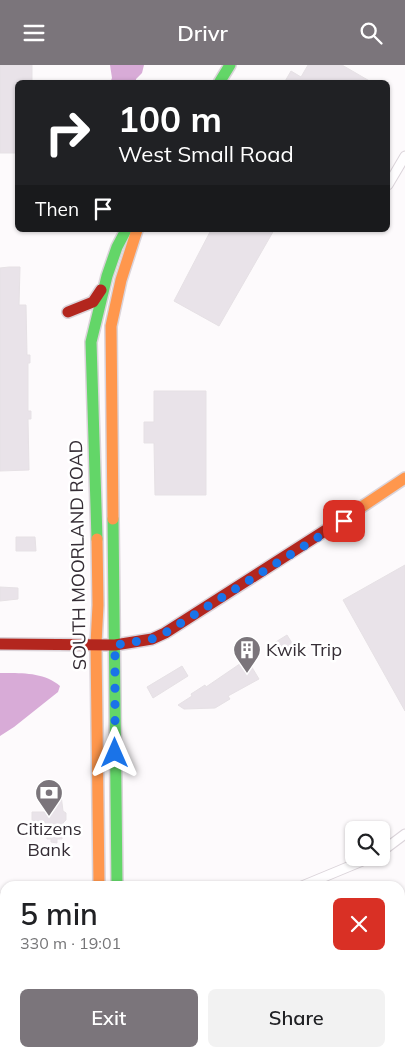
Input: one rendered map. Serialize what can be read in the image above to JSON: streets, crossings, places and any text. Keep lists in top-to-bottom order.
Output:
{
  "streets": {
    "main road": ["SOUTH MOORLAND ROAD"]
  },
  "places": {
    "building": ["Kwik Trip"],
    "bank": ["Citizens Bank"]
  },
  "page": {
    "header": "Drivr",
    "turn": ["100 m", "West Small Road"],
    "then": "Then",
    "heading": ["5 min", "330 m · 19:01"],
    "buttons": ["Exit", "Share"]
  }
}
